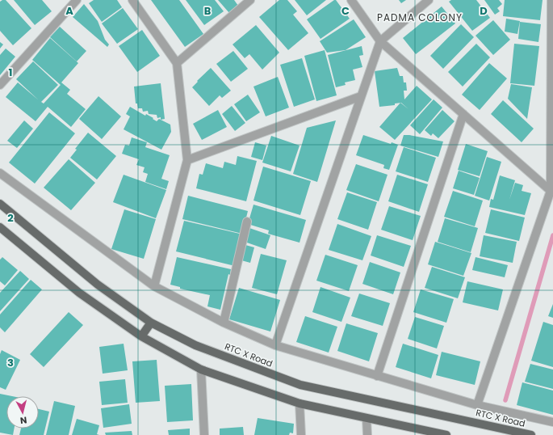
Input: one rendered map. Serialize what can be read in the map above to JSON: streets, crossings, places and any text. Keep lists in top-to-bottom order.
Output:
{
  "streets": {
    "main road": ["RTC X Road"]
  },
  "districts": ["PADMA COLONY"],
  "north": "bottom",
  "grid": {
    "columns": [
      "A",
      "B",
      "C",
      "D"
    ],
    "rows": ["1", "2", "3"]
  }
}
